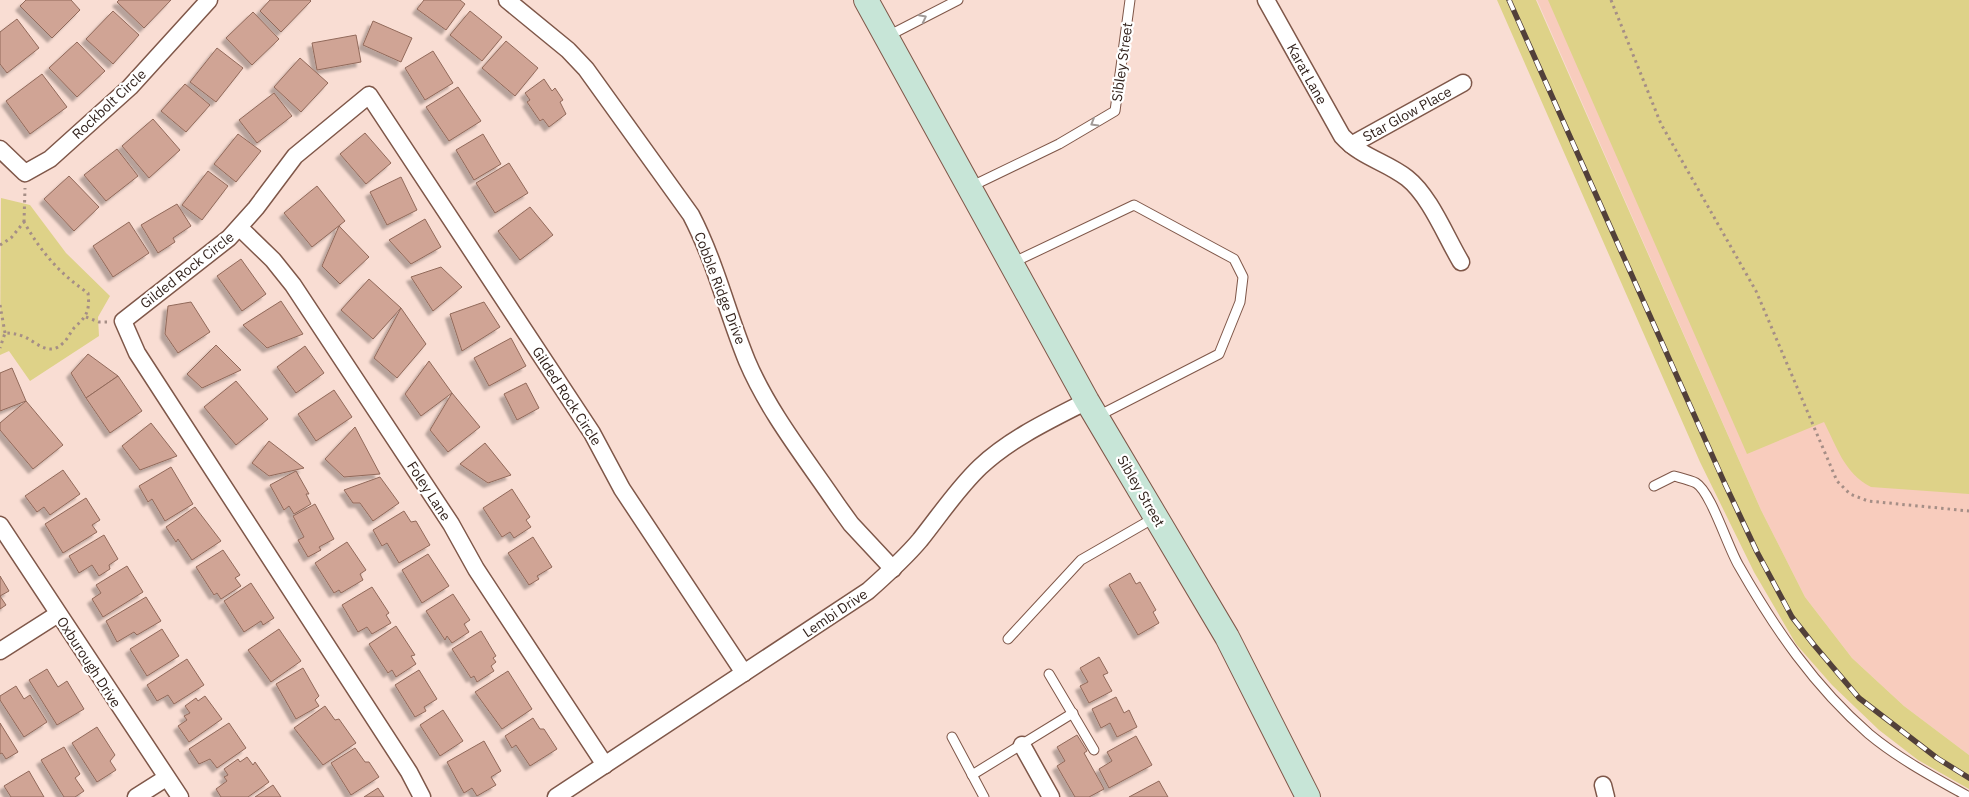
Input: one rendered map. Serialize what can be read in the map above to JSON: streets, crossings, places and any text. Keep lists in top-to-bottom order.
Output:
{
  "streets": {
    "street": [
      "Sibley Street",
      "Karat Lane",
      "Rockbolt Circle",
      "Star Glow Place",
      "Gilded Rock Circle",
      "Cobble Ridge Drive",
      "Foley Lane",
      "Lembi Drive",
      "Oxburough Drive"
    ]
  },
  "crossings": [
    ["Sibley Street", "Lembi Drive"],
    ["Karat Lane", "Star Glow Place"],
    ["Gilded Rock Circle", "Foley Lane"],
    ["Gilded Rock Circle", "Lembi Drive"],
    ["Cobble Ridge Drive", "Lembi Drive"],
    ["Foley Lane", "Lembi Drive"]
  ]
}
